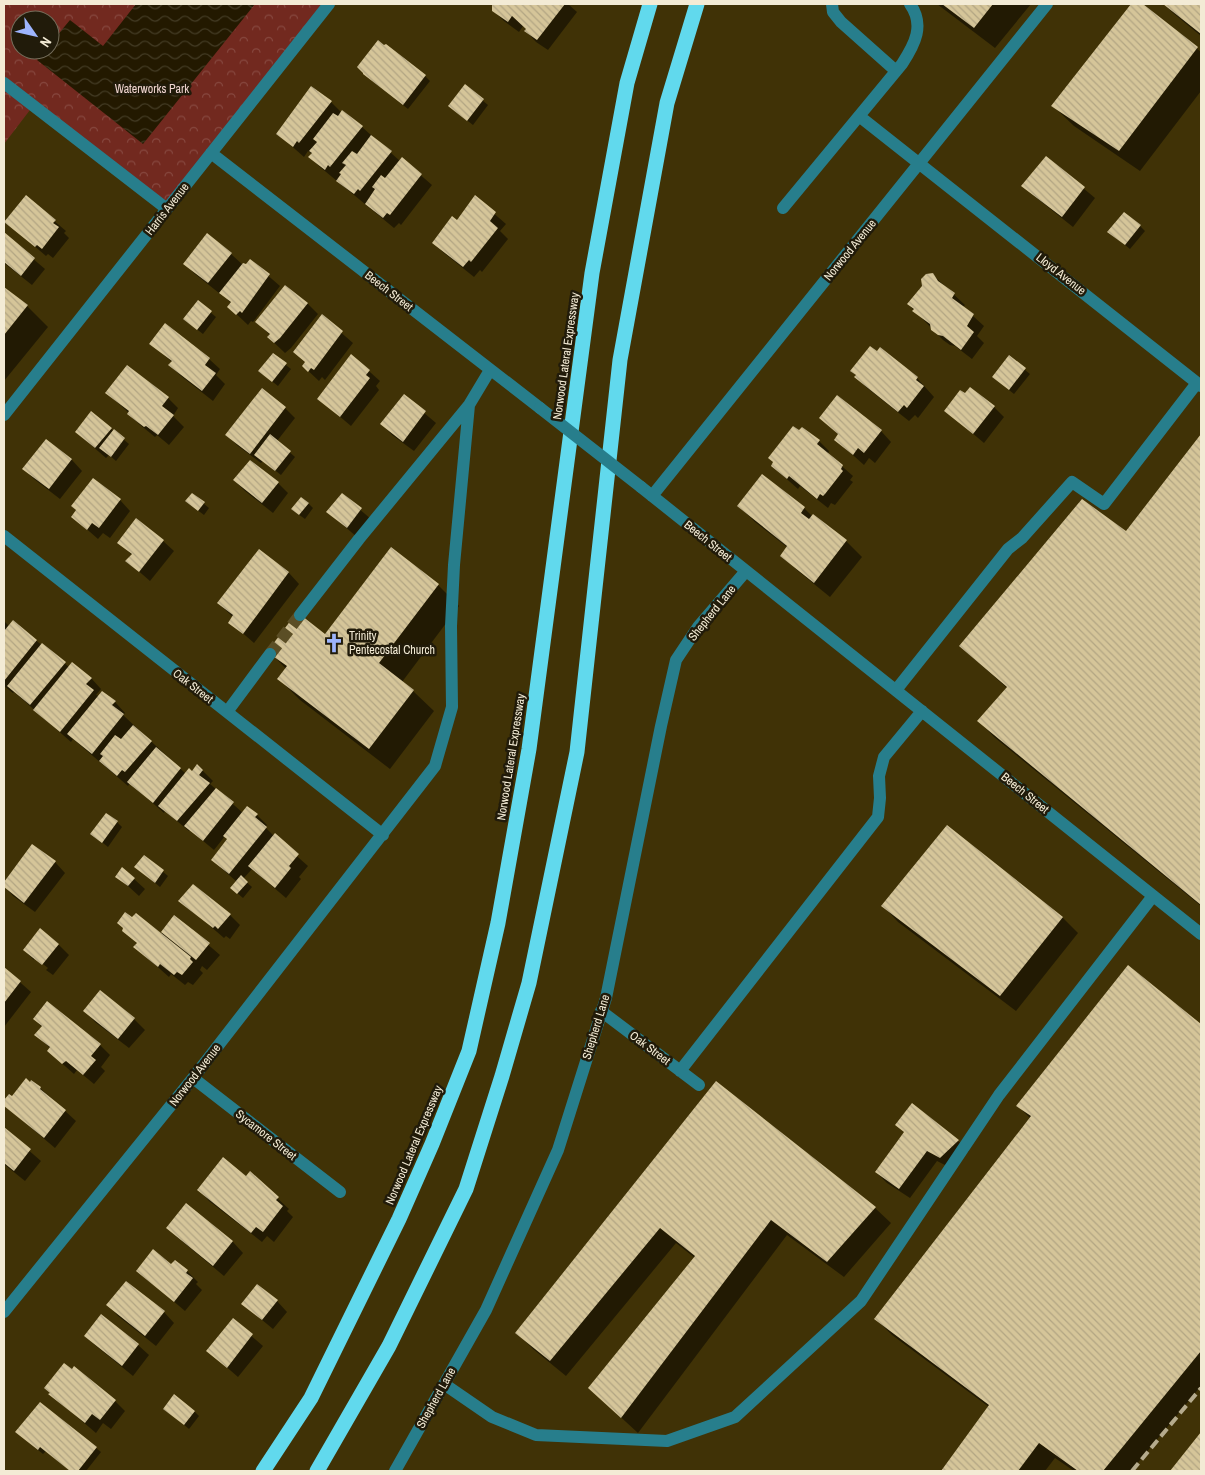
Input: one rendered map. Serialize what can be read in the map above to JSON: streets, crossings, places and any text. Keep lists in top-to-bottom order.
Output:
{
  "streets": {
    "highway": ["Norwood Lateral Expressway"],
    "street": [
      "Harris Avenue",
      "Norwood Avenue",
      "Lloyd Avenue",
      "Beech Street",
      "Shepherd Lane",
      "Oak Street",
      "Sycamore Street"
    ]
  },
  "crossings": [
    ["Harris Avenue", "Beech Street"],
    ["Norwood Avenue", "Lloyd Avenue"],
    ["Norwood Avenue", "Beech Street"],
    ["Norwood Avenue", "Oak Street"],
    ["Norwood Avenue", "Sycamore Street"],
    ["Beech Street", "Shepherd Lane"],
    ["Shepherd Lane", "Oak Street"]
  ],
  "parks": ["Waterworks Park"],
  "places": {
    "church": ["Trinity Pentecostal Church"]
  },
  "north": "bottom right"
}
